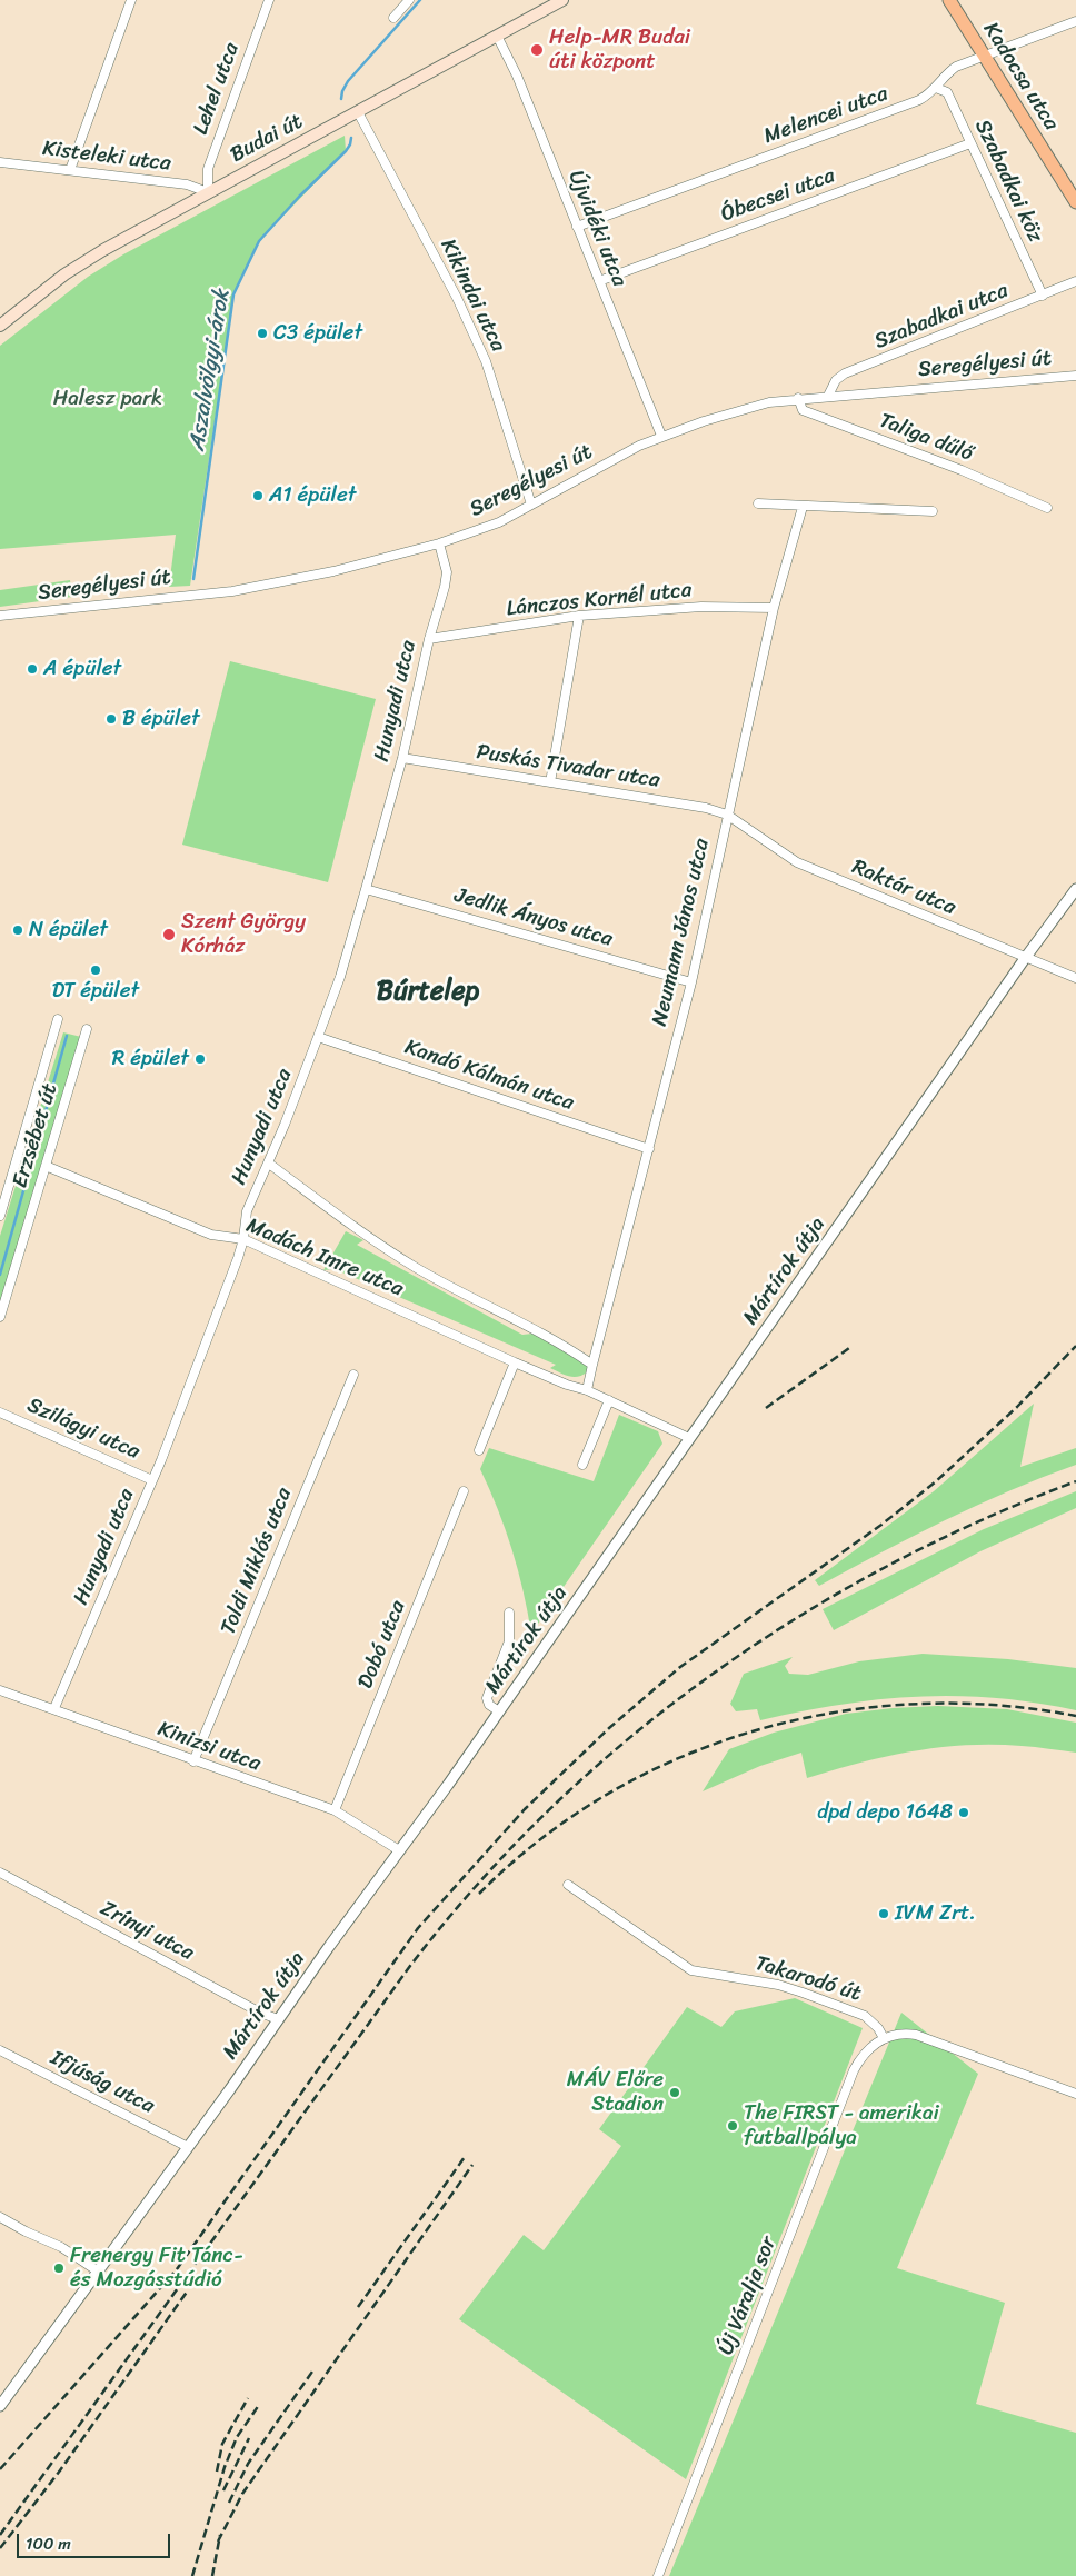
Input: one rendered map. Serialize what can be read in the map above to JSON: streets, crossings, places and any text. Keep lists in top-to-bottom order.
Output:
{
  "streets": {
    "main road": ["Kadocsa utca", "Budai út"],
    "street": [
      "Lehel utca",
      "Melencei utca",
      "Kisteleki utca",
      "Szabadkai köz",
      "Óbecsei utca",
      "Újvidéki utca",
      "Kikindai utca",
      "Szabadkai utca",
      "Seregélyesi út",
      "Taliga dűlő",
      "Lánczos Kornél utca",
      "Hunyadi utca",
      "Puskás Tivadar utca",
      "Raktár utca",
      "Jedlik Ányos utca",
      "Neumann János utca",
      "Kandó Kálmán utca",
      "Erzsébet út",
      "Madách Imre utca",
      "Mártírok útja",
      "Szilágyi utca",
      "Toldi Miklós utca",
      "Dobó utca",
      "Kinizsi utca",
      "Zrínyi utca",
      "Takarodó út",
      "Ifjúság utca",
      "Új Váralja sor"
    ]
  },
  "crossings": [
    ["Kadocsa utca", "Melencei utca"],
    ["Lehel utca", "Budai út"],
    ["Lehel utca", "Kisteleki utca"],
    ["Melencei utca", "Szabadkai köz"],
    ["Melencei utca", "Újvidéki utca"],
    ["Budai út", "Kisteleki utca"],
    ["Budai út", "Újvidéki utca"],
    ["Budai út", "Kikindai utca"],
    ["Szabadkai köz", "Óbecsei utca"],
    ["Szabadkai köz", "Szabadkai utca"],
    ["Óbecsei utca", "Újvidéki utca"],
    ["Újvidéki utca", "Seregélyesi út"],
    ["Kikindai utca", "Seregélyesi út"],
    ["Szabadkai utca", "Seregélyesi út"],
    ["Seregélyesi út", "Taliga dűlő"],
    ["Seregélyesi út", "Hunyadi utca"],
    ["Lánczos Kornél utca", "Hunyadi utca"],
    ["Lánczos Kornél utca", "Neumann János utca"],
    ["Hunyadi utca", "Puskás Tivadar utca"],
    ["Hunyadi utca", "Jedlik Ányos utca"],
    ["Hunyadi utca", "Kandó Kálmán utca"],
    ["Hunyadi utca", "Madách Imre utca"],
    ["Hunyadi utca", "Szilágyi utca"],
    ["Hunyadi utca", "Kinizsi utca"],
    ["Puskás Tivadar utca", "Raktár utca"],
    ["Puskás Tivadar utca", "Neumann János utca"],
    ["Raktár utca", "Neumann János utca"],
    ["Raktár utca", "Mártírok útja"],
    ["Jedlik Ányos utca", "Neumann János utca"],
    ["Neumann János utca", "Kandó Kálmán utca"],
    ["Neumann János utca", "Madách Imre utca"],
    ["Erzsébet út", "Madách Imre utca"],
    ["Madách Imre utca", "Mártírok útja"],
    ["Mártírok útja", "Kinizsi utca"],
    ["Mártírok útja", "Zrínyi utca"],
    ["Mártírok útja", "Ifjúság utca"],
    ["Toldi Miklós utca", "Kinizsi utca"],
    ["Dobó utca", "Kinizsi utca"],
    ["Takarodó út", "Új Váralja sor"]
  ],
  "districts": ["Búrtelep"],
  "water": ["Aszalvölgyi-árok"],
  "parks": ["Halesz park"],
  "places": [
    "Help-MR Budai úti központ",
    "C3 épület",
    "A1 épület",
    "A épület",
    "B épület",
    "N épület",
    "Szent György Kórház",
    "DT épület",
    "R épület",
    "dpd depo 1648",
    "IVM Zrt.",
    "MÁV Előre Stadion",
    "The FIRST - amerikai futballpálya",
    "Frenergy Fit Tánc- és Mozgásstúdió"
  ],
  "scale_bar": "100 m"
}
